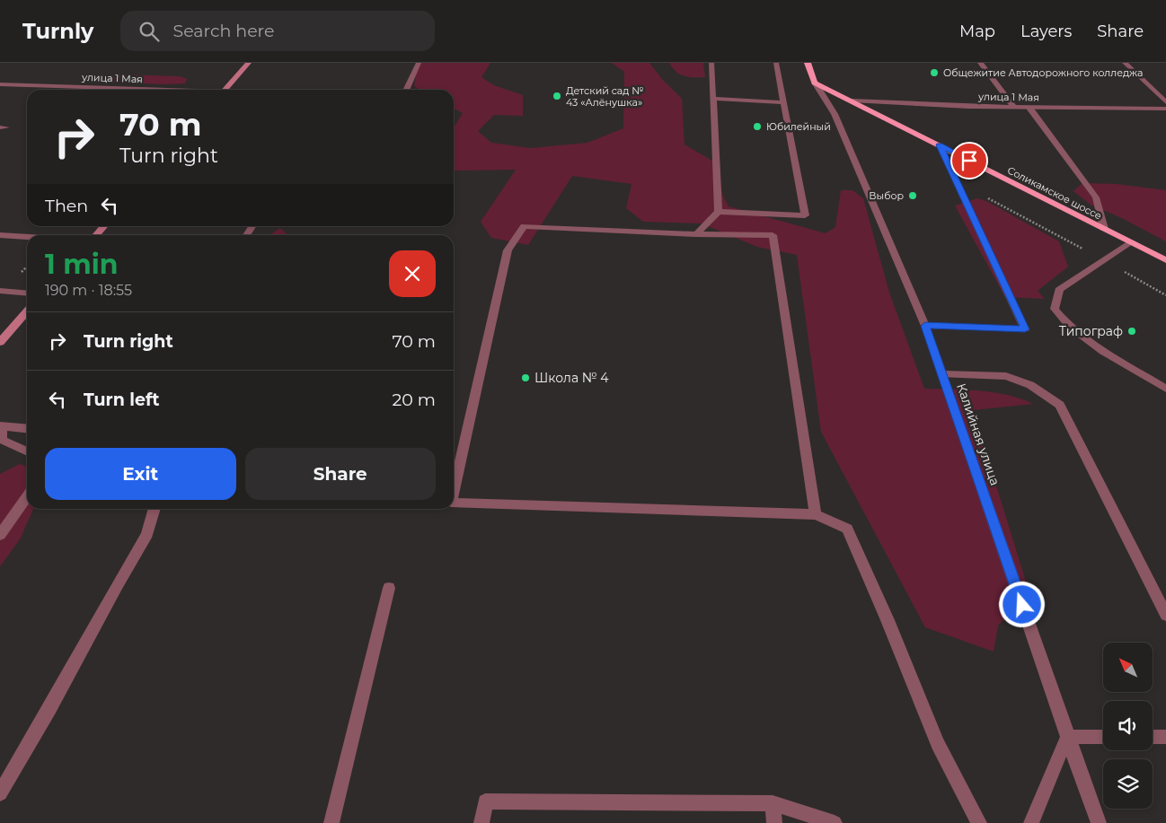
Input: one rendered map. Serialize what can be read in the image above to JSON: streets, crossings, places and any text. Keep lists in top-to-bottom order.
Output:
{
  "streets": {
    "highway": ["Соликамское шоссе", "Калийная улица"],
    "street": ["улица 1 Мая"]
  },
  "crossings": [
    ["улица 1 Мая", "Соликамское шоссе"],
    ["Соликамское шоссе", "Калийная улица"]
  ],
  "places": [
    "Общежитие Автодорожного колледжа",
    "Детский сад № 43 «Алёнушка»",
    "Юбилейный",
    "Выбор",
    "Типограф",
    "Школа № 4"
  ],
  "north": "top left",
  "page": {
    "header": "Turnly",
    "search": "Search here",
    "nav": ["Map", "Layers", "Share"],
    "turn": ["70 m", "Turn right"],
    "then": "Then",
    "heading": ["1 min", "190 m · 18:55"],
    "list": [
      {
        "name": "Turn right",
        "value": "70 m"
      },
      {
        "name": "Turn left",
        "value": "20 m"
      }
    ],
    "buttons": ["Exit", "Share"]
  }
}
